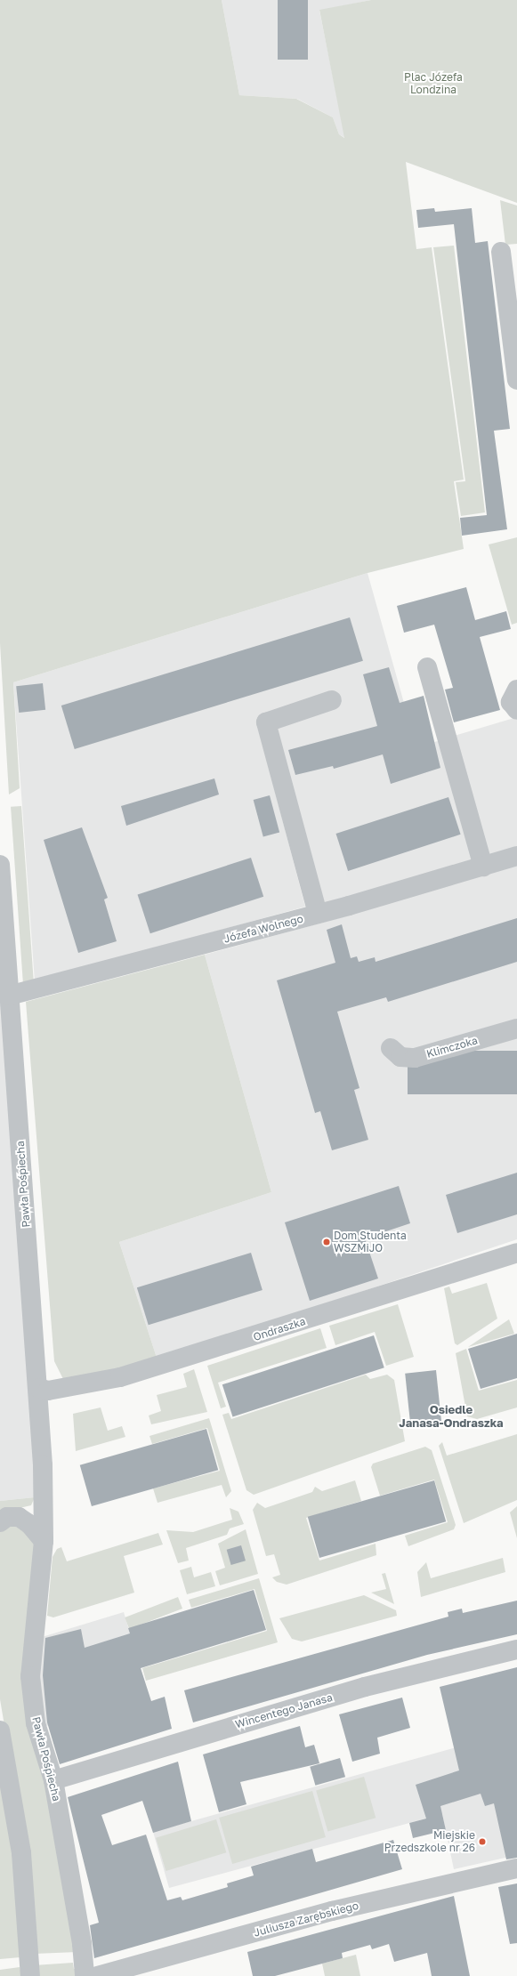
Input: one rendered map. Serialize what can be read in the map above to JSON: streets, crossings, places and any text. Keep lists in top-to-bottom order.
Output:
{
  "streets": {
    "street": [
      "Józefa Wolnego",
      "Klimczoka",
      "Pawła Pośpiecha",
      "Ondraszka",
      "Wincentego Janasa",
      "Juliusza Zarębskiego"
    ]
  },
  "crossings": [
    ["Józefa Wolnego", "Pawła Pośpiecha"],
    ["Pawła Pośpiecha", "Ondraszka"],
    ["Pawła Pośpiecha", "Wincentego Janasa"]
  ],
  "districts": ["Osiedle Janasa-Ondraszka"],
  "parks": ["Plac Józefa Londzina"],
  "places": ["Dom Studenta WSZMiJO", "Miejskie Przedszkole nr 26"]
}
